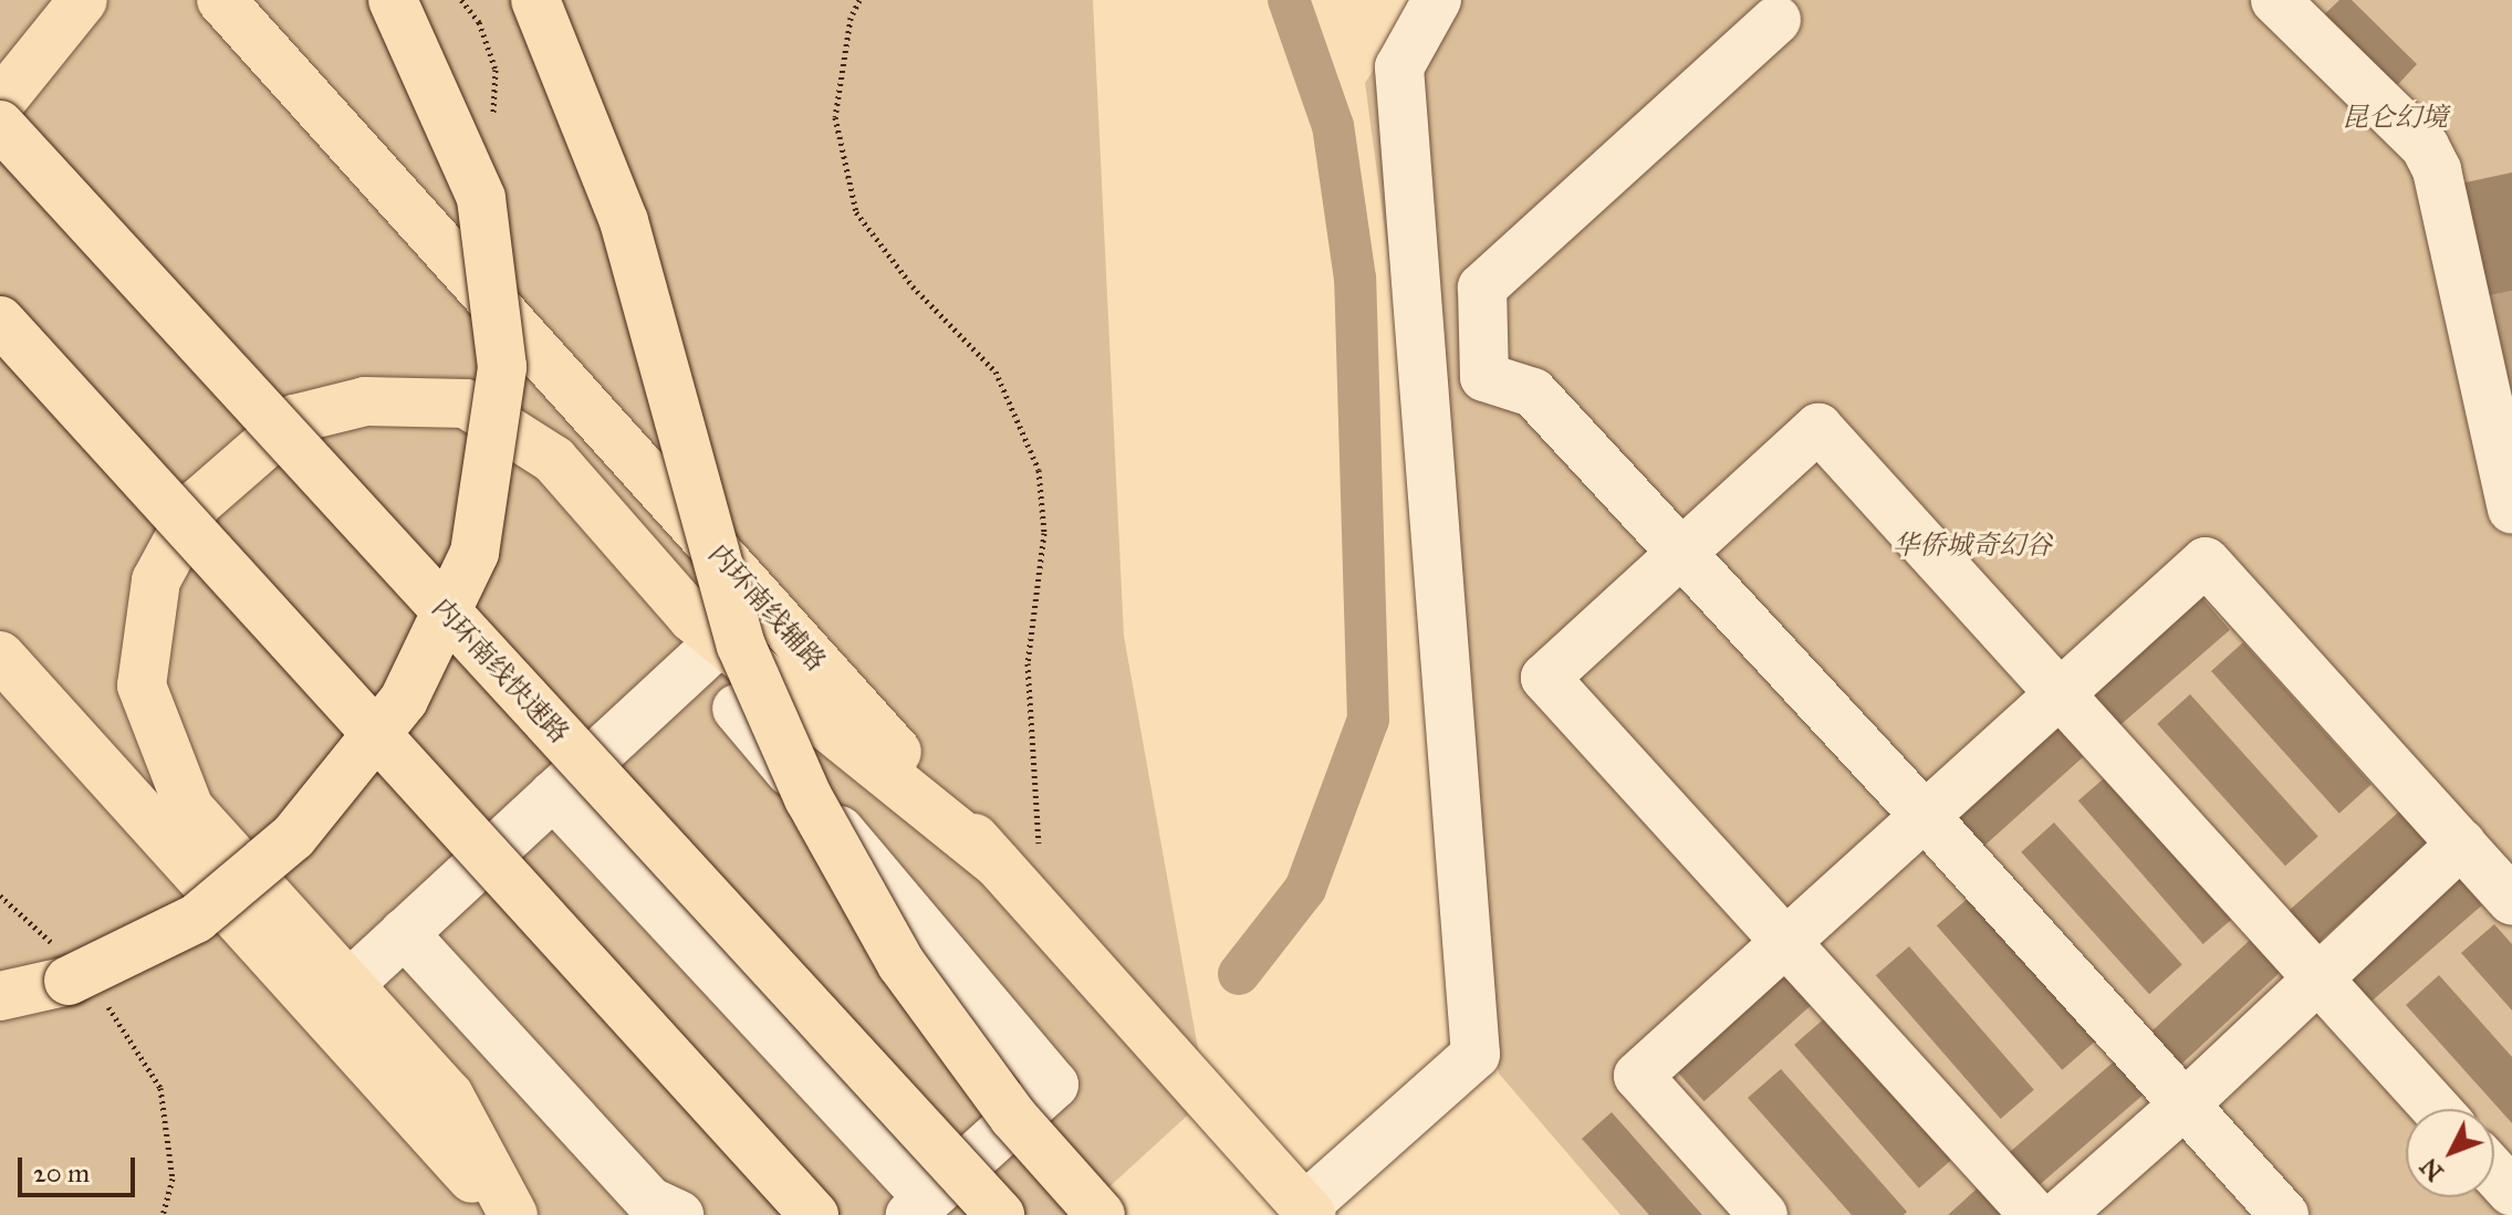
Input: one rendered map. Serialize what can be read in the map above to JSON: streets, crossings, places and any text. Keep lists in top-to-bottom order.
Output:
{
  "streets": {
    "main road": ["内环南线辅路", "内环南线快速路"]
  },
  "parks": ["昆仑幻境", "华侨城奇幻谷"],
  "scale_bar": "20 m",
  "north": "bottom left"
}
